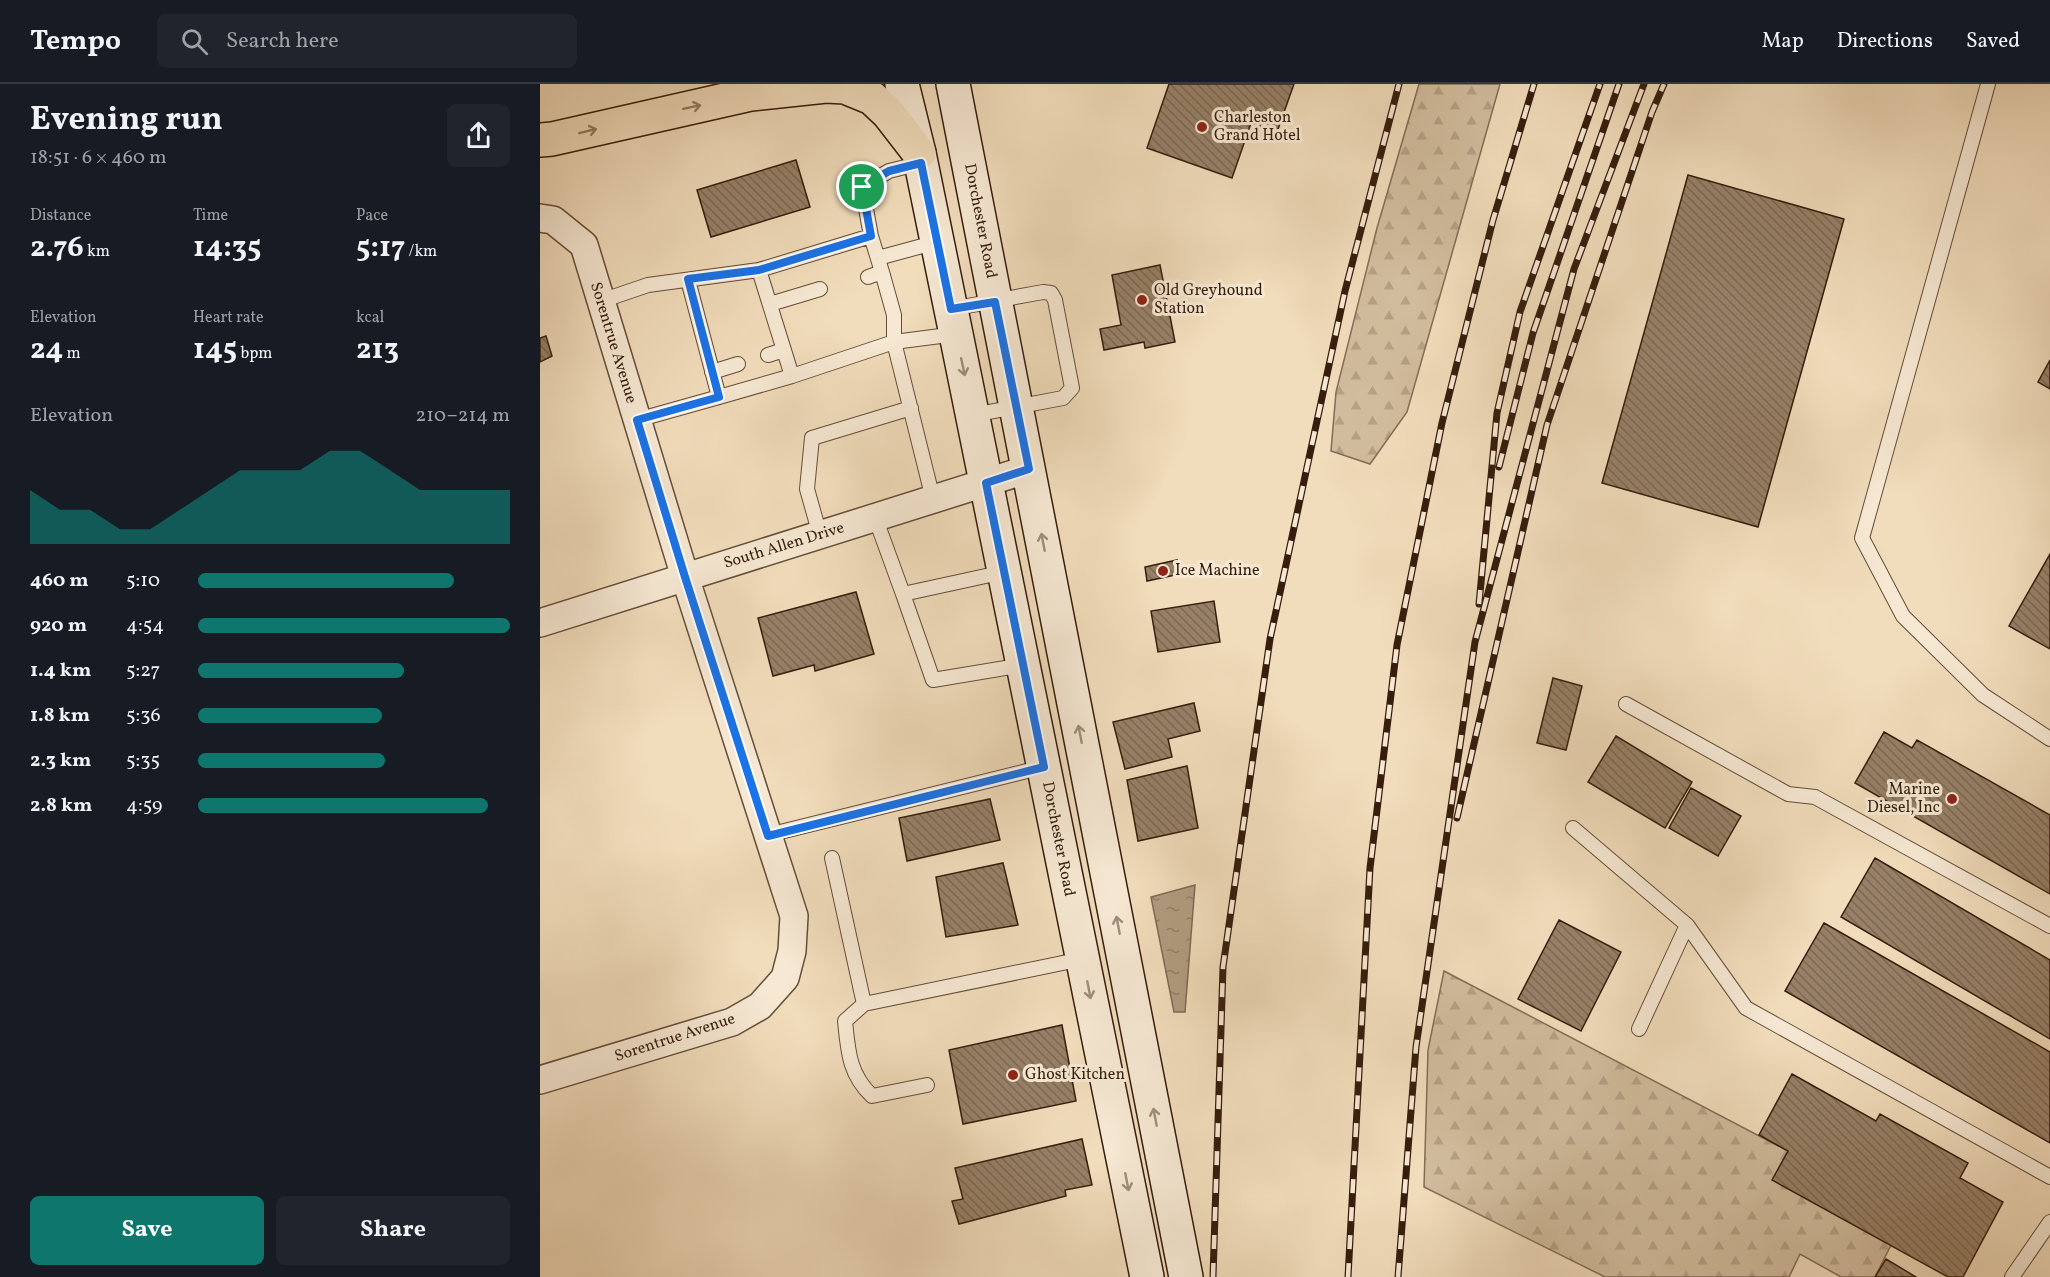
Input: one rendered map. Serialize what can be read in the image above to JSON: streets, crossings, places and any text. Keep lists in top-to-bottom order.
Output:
{
  "streets": {
    "main road": ["Dorchester Road"],
    "street": ["Sorentrue Avenue", "South Allen Drive"]
  },
  "crossings": [
    ["Dorchester Road", "South Allen Drive"],
    ["Sorentrue Avenue", "South Allen Drive"]
  ],
  "places": [
    "Charleston Grand Hotel",
    "Old Greyhound Station",
    "Ice Machine",
    "Marine Diesel, Inc",
    "Ghost Kitchen"
  ],
  "page": {
    "header": "Tempo",
    "search": "Search here",
    "nav": ["Map", "Directions", "Saved"],
    "heading": ["Evening run", "18:51 · 6 × 460 m"],
    "stats": [
      ["Distance", "2.76 km"],
      ["Time", "14:35"],
      ["Pace", "5:17 /km"],
      ["Elevation", "24 m"],
      ["Heart rate", "145 bpm"],
      ["kcal", "213"]
    ],
    "chart": ["Elevation", "210–214 m"],
    "list": [
      {
        "name": "460 m",
        "note": "5:10"
      },
      {
        "name": "920 m",
        "note": "4:54"
      },
      {
        "name": "1.4 km",
        "note": "5:27"
      },
      {
        "name": "1.8 km",
        "note": "5:36"
      },
      {
        "name": "2.3 km",
        "note": "5:35"
      },
      {
        "name": "2.8 km",
        "note": "4:59"
      }
    ],
    "buttons": ["Save", "Share"]
  }
}
